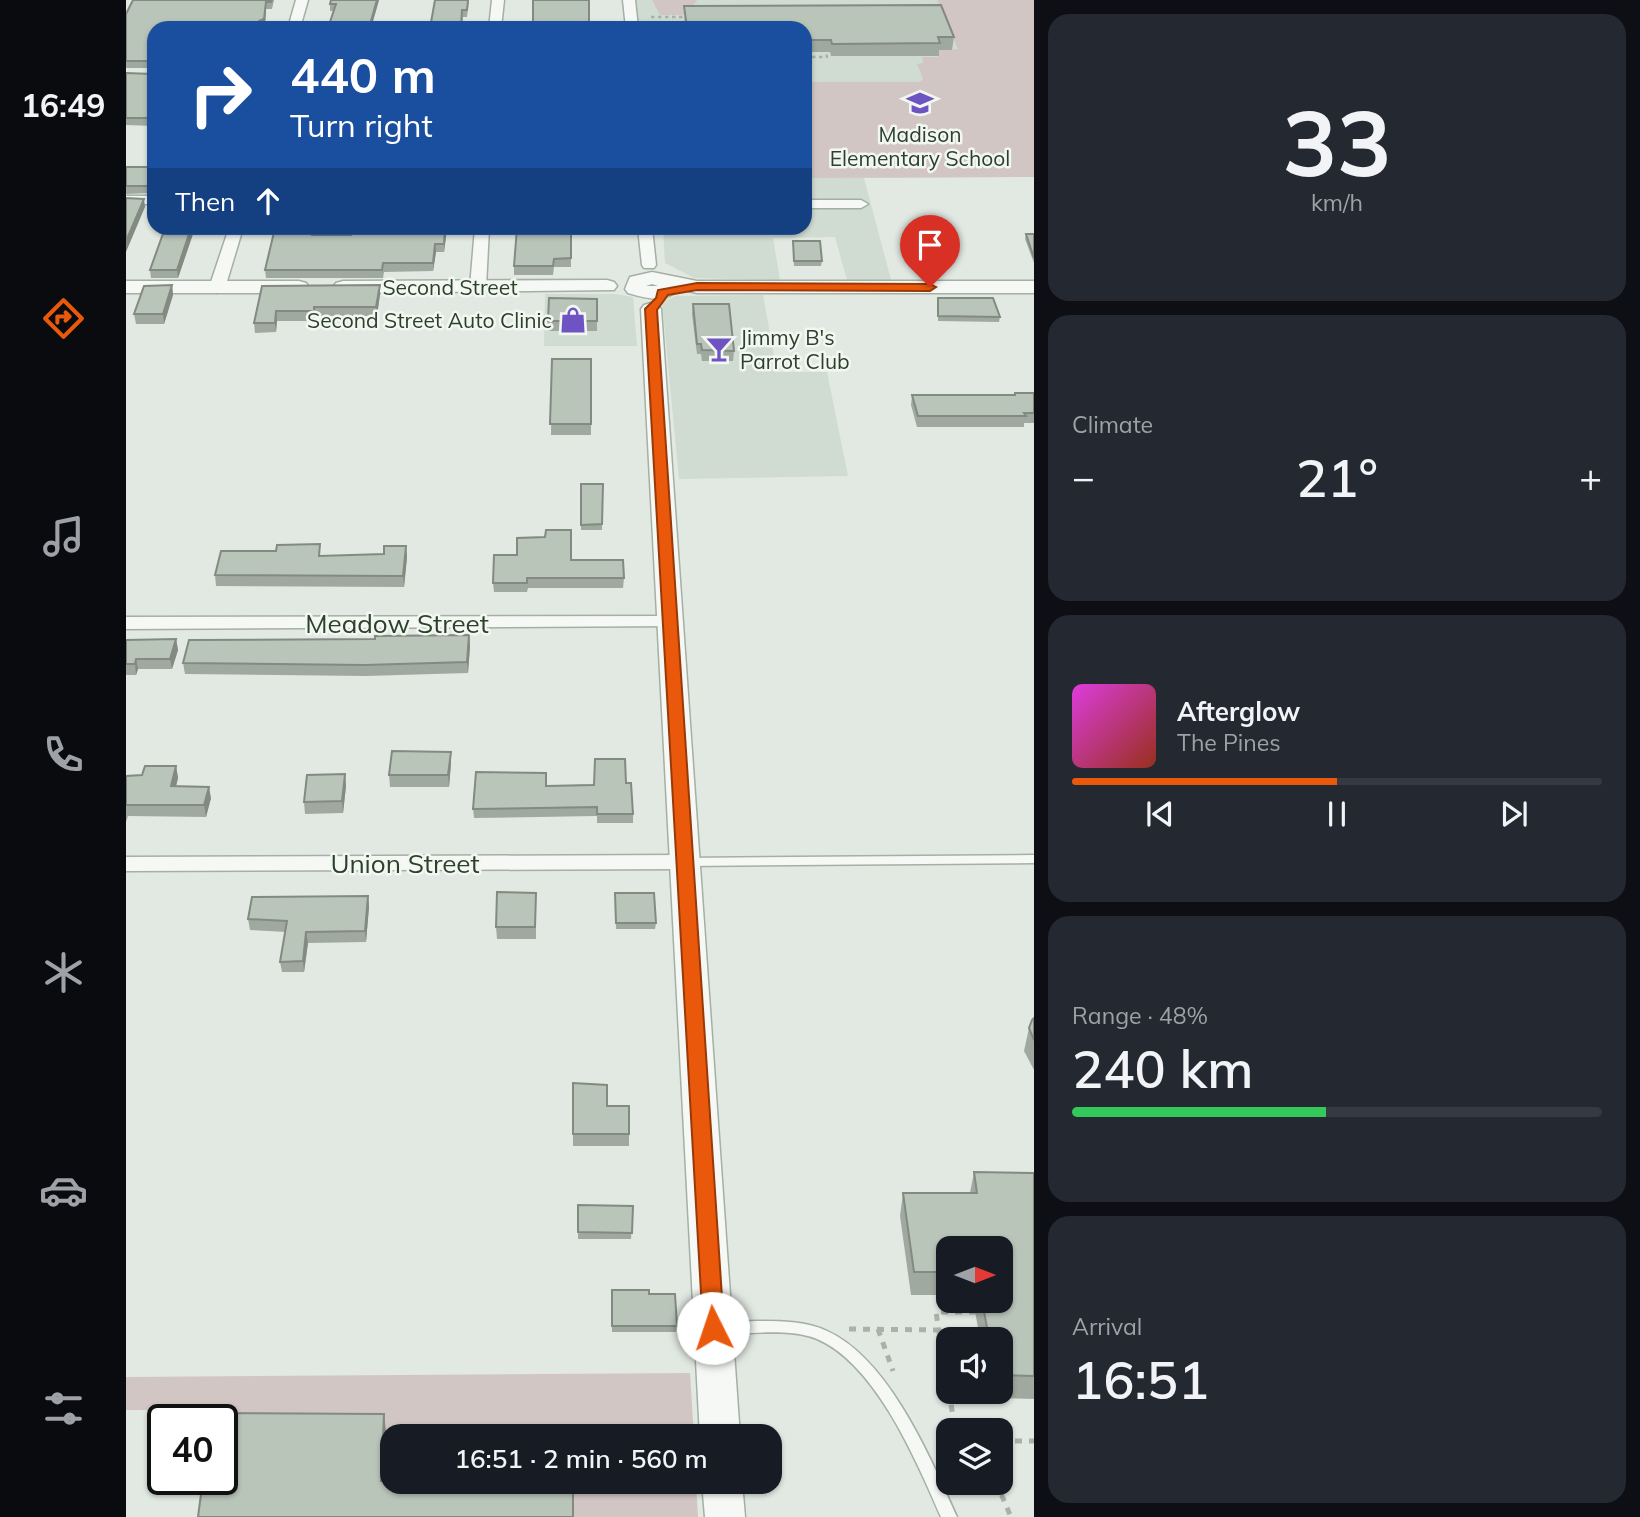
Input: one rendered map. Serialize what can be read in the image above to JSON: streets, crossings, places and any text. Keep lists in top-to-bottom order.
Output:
{
  "streets": {
    "street": ["Second Street", "Meadow Street", "Union Street"]
  },
  "places": {
    "school or university": ["Madison Elementary School"],
    "shop": ["Second Street Auto Clinic"],
    "bar": ["Jimmy B's Parrot Club"]
  },
  "north": "right",
  "page": {
    "tabs": "16:49",
    "tile": [
      ["33", "km/h"],
      "Climate",
      ["Range · 48%", "240 km"],
      ["Arrival", "16:51"]
    ],
    "turn": ["440 m", "Turn right"],
    "then": "Then",
    "heat": ["−", "21°", "+"],
    "song": ["Afterglow", "The Pines"],
    "limit": "40",
    "trip": "16:51 · 2 min · 560 m"
  }
}
